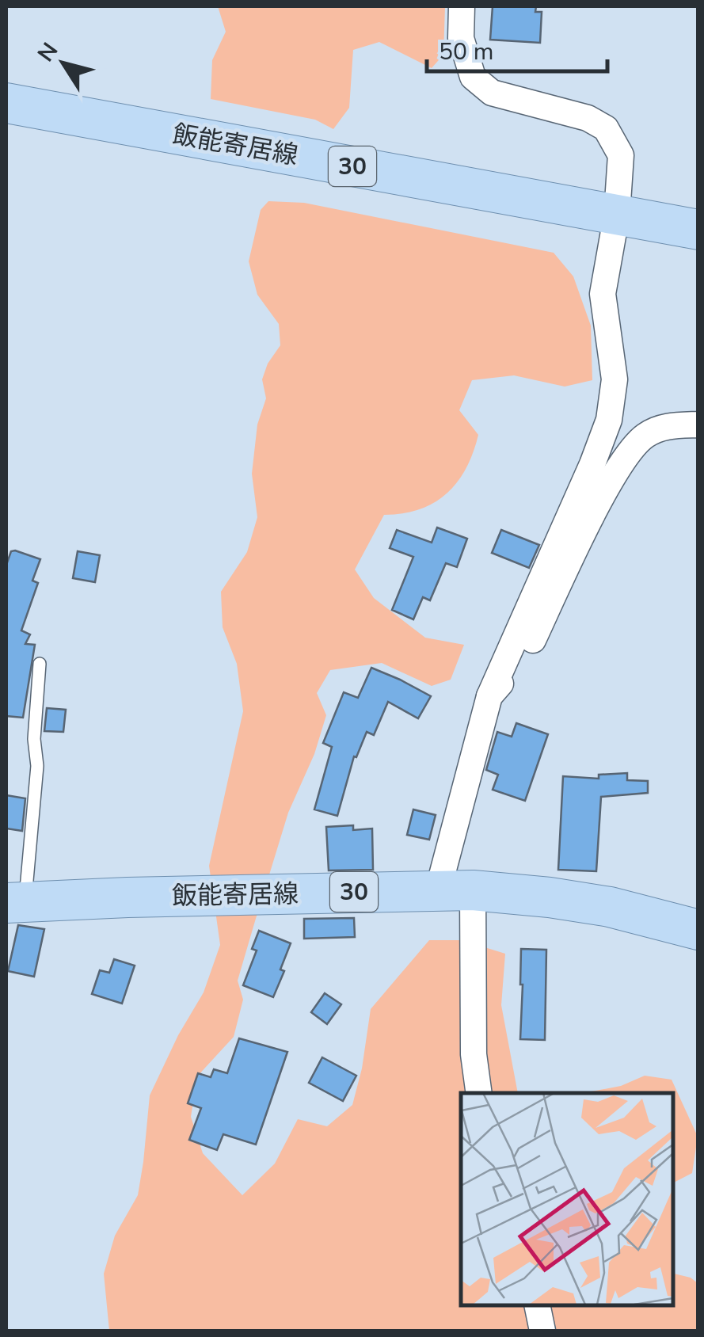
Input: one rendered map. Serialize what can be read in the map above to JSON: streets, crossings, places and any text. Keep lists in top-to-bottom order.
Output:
{
  "streets": {
    "main road": ["飯能寄居線", "30"]
  },
  "scale_bar": "50 m",
  "north": "top left"
}
